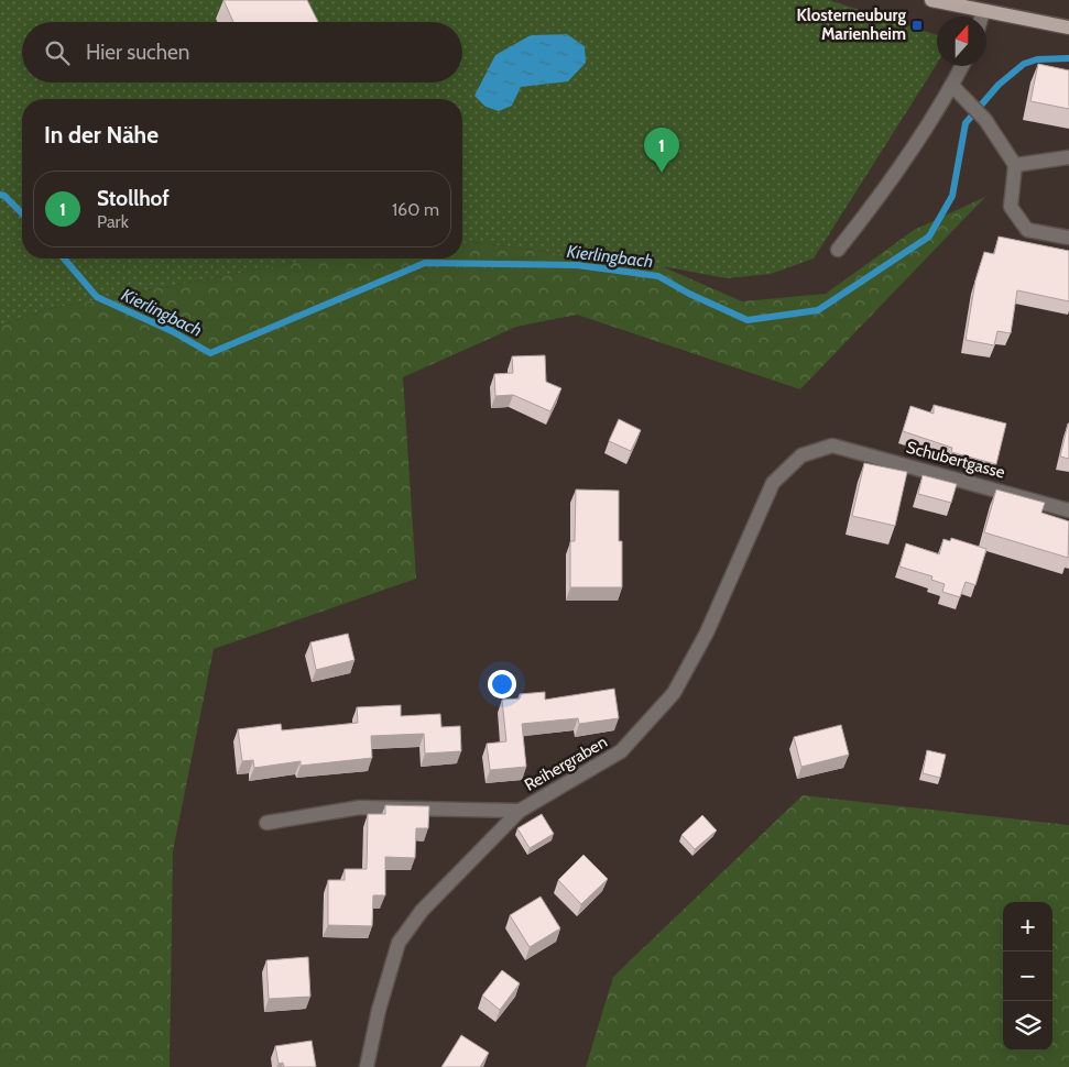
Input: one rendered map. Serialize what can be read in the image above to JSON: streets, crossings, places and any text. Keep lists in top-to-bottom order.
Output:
{
  "streets": {
    "street": ["Schubertgasse", "Reihergraben"]
  },
  "crossings": [
    ["Schubertgasse", "Reihergraben"]
  ],
  "water": ["Kierlingbach"],
  "places": {
    "transit": ["Klosterneuburg Marienheim"]
  },
  "north": "top",
  "page": {
    "search": "Hier suchen",
    "heading": "In der Nähe",
    "pins": "1",
    "list": [
      {
        "mark": "1",
        "name": "Stollhof",
        "note": "Park",
        "value": "160 m"
      }
    ],
    "map_buttons": ["+", "−"]
  }
}
